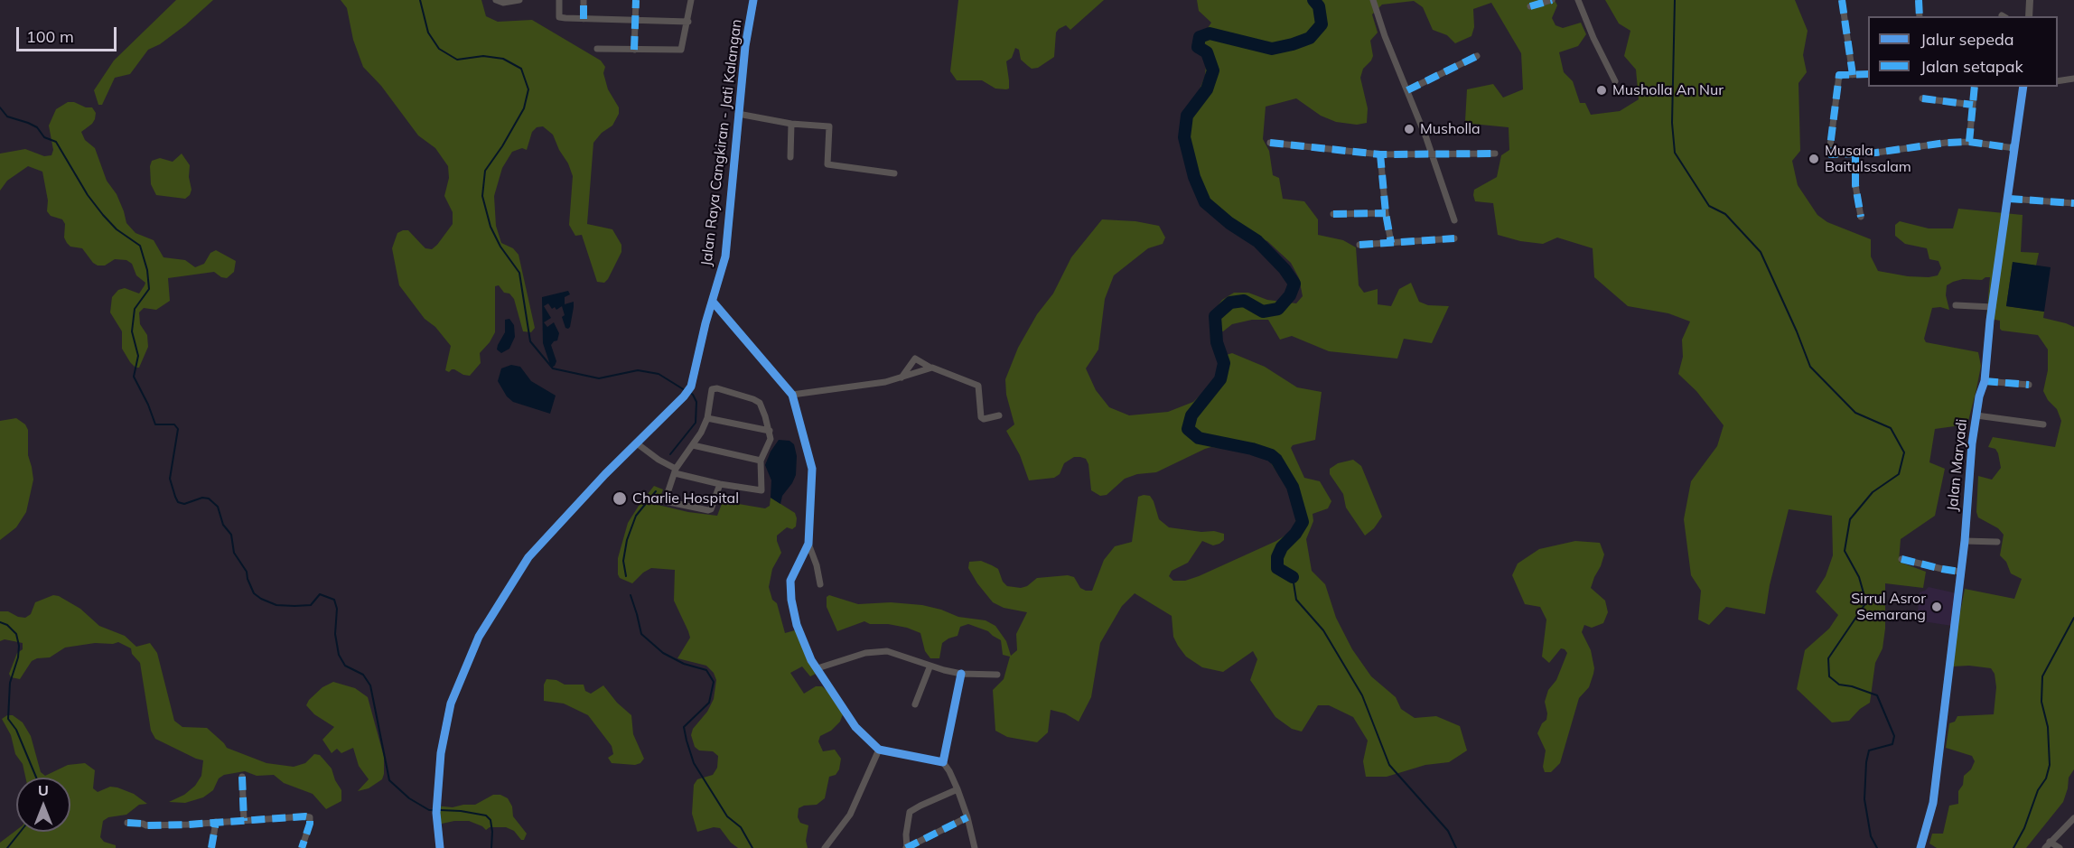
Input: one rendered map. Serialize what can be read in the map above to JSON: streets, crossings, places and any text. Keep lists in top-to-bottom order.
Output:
{
  "streets": {
    "street": ["Jalan Raya Cangkiran - Jati Kalangan", "Jalan Maryadi"]
  },
  "places": [
    "Musholla An Nur",
    "Musholla",
    "Musala Baitulssalam",
    "Charlie Hospital",
    "Sirrul Asror Semarang"
  ],
  "legend": ["Jalur sepeda", "Jalan setapak"],
  "scale_bar": "100 m",
  "north": "top"
}
